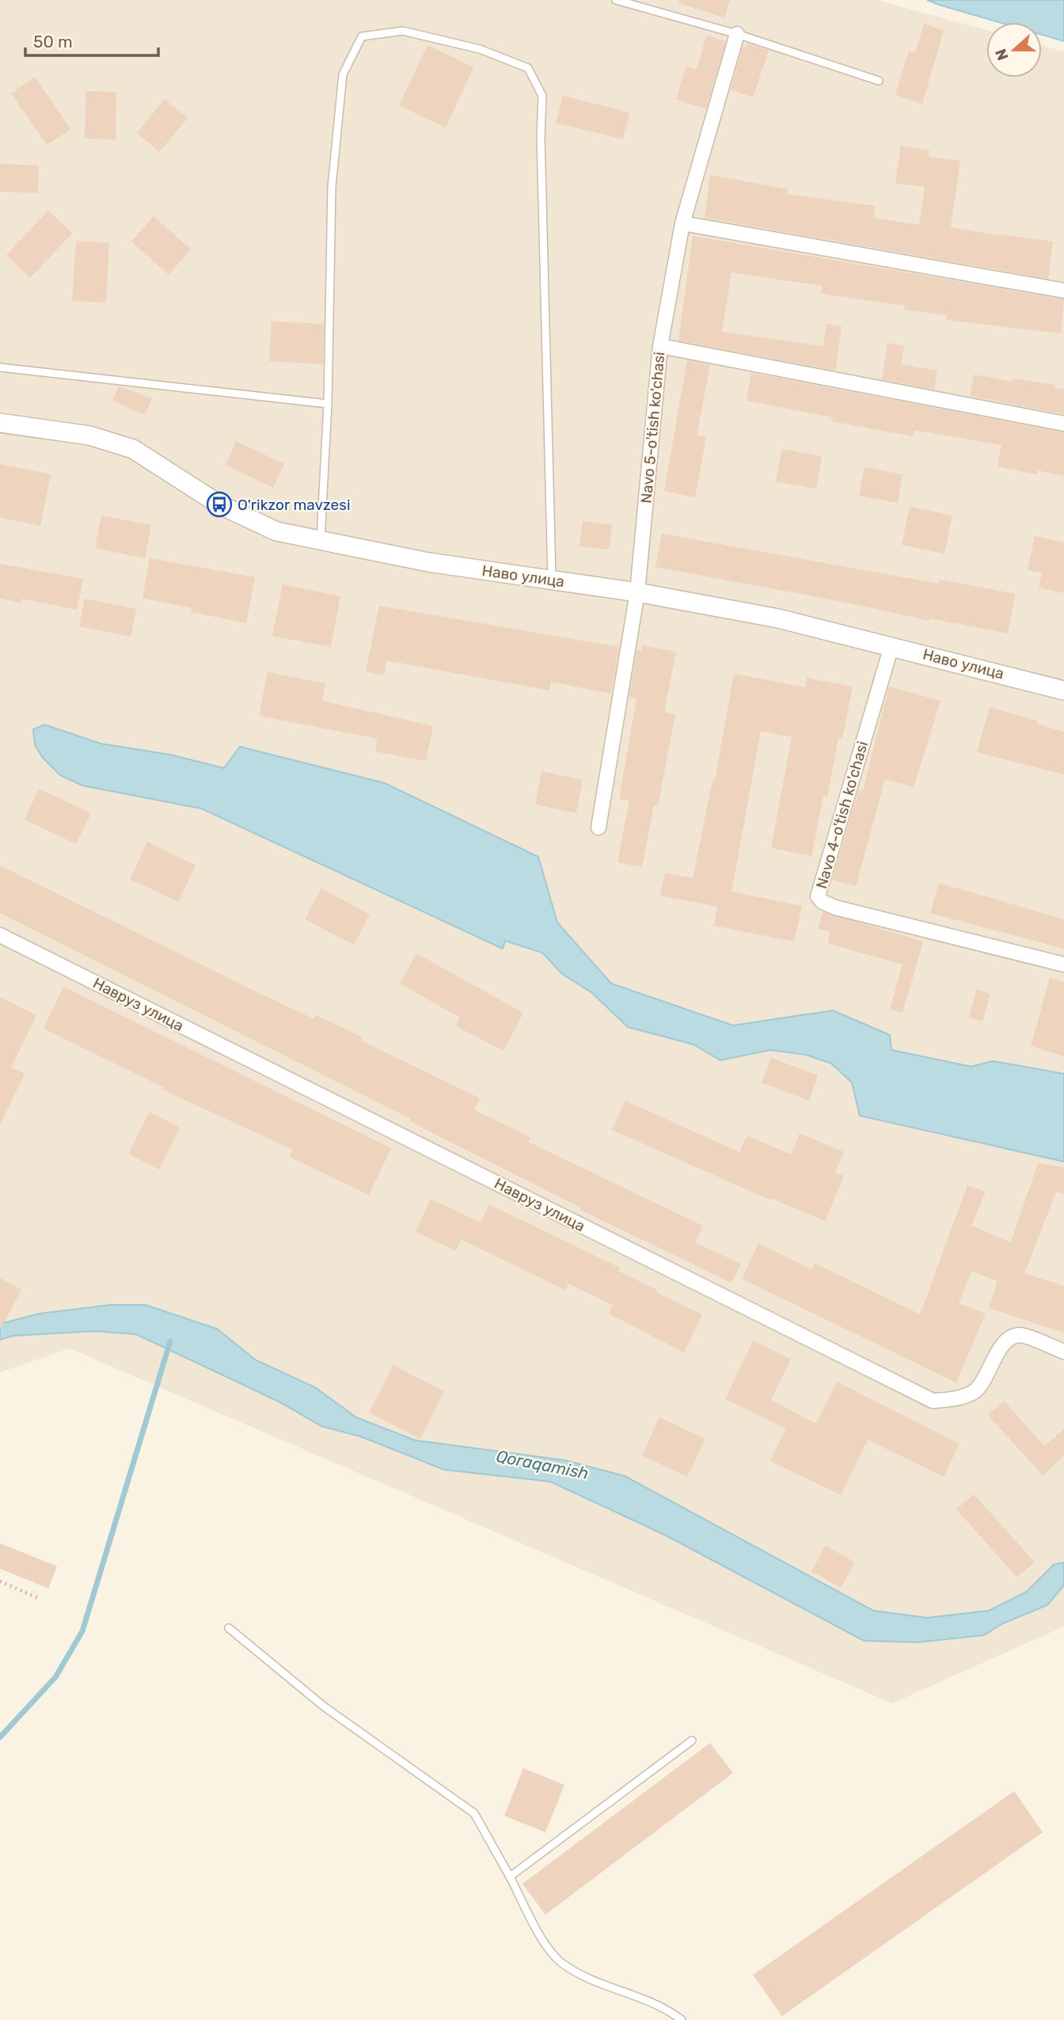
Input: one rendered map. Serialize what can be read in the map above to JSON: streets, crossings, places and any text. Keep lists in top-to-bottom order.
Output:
{
  "streets": {
    "street": [
      "Navo 5-o'tish ko'chasi",
      "Наво улица",
      "Navo 4-o'tish ko'chasi",
      "Навруз улица"
    ]
  },
  "crossings": [
    ["Navo 5-o'tish ko'chasi", "Наво улица"],
    ["Наво улица", "Navo 4-o'tish ko'chasi"]
  ],
  "water": ["Qoraqamish"],
  "places": {
    "bus stop": ["O'rikzor mavzesi"]
  },
  "scale_bar": "50 m",
  "north": "left"
}
